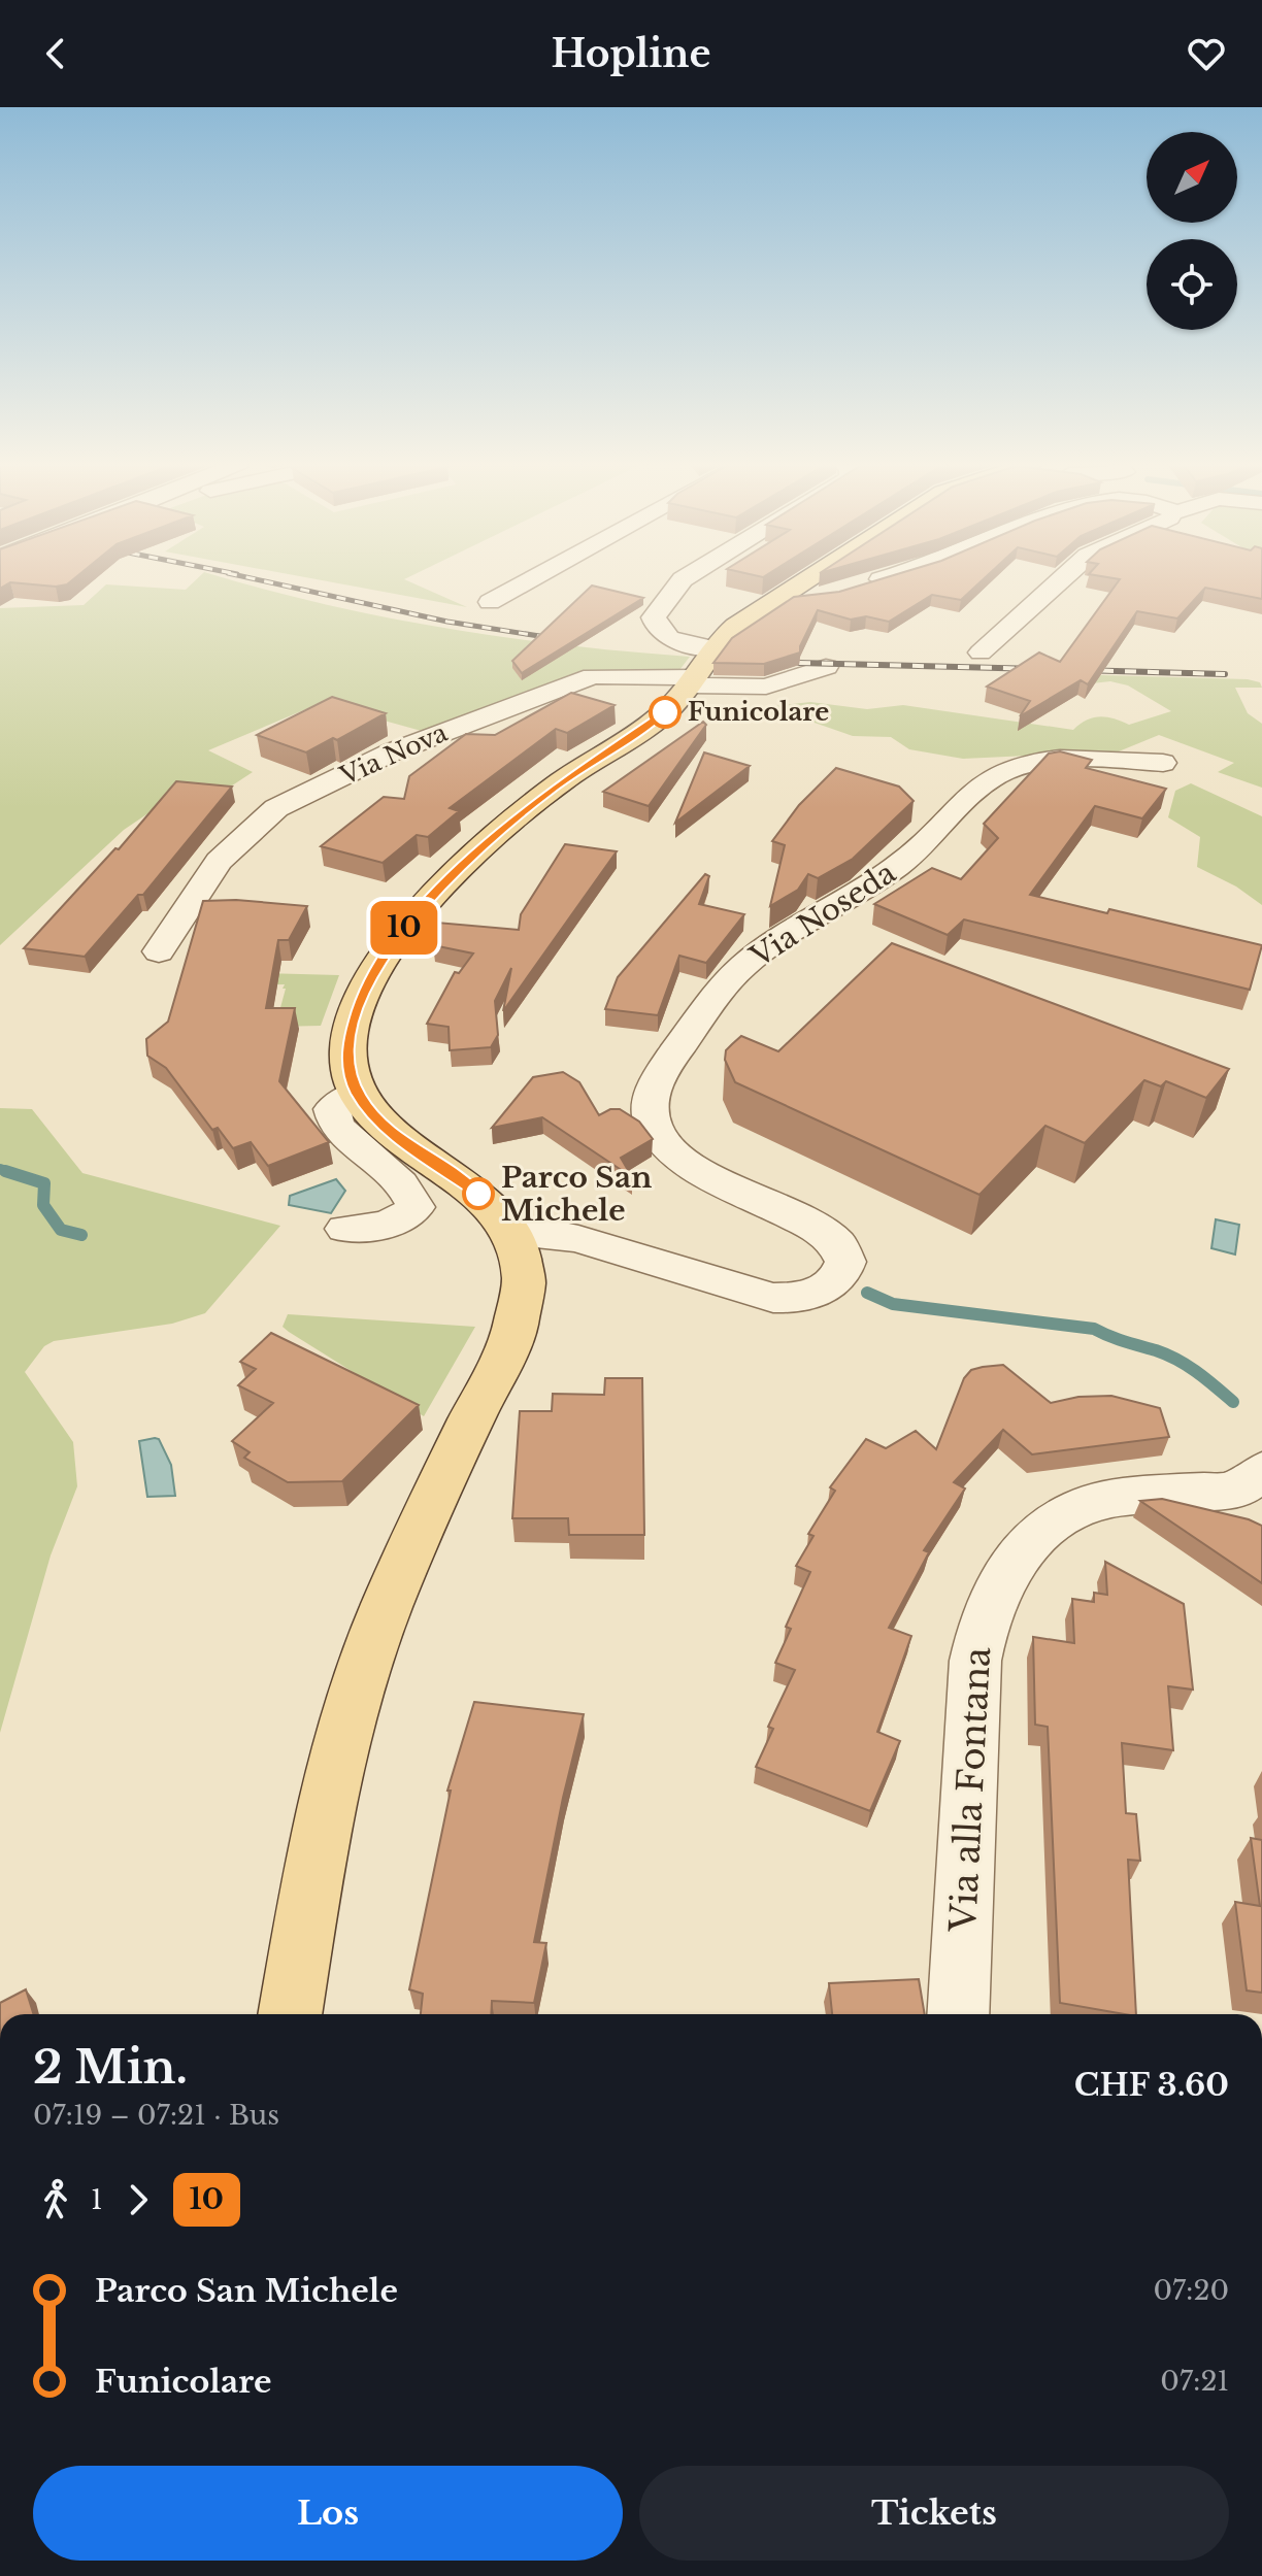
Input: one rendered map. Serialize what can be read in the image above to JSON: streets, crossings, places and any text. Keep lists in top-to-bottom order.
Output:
{
  "streets": {
    "street": ["Via Nova", "Via Noseda", "Via alla Fontana"]
  },
  "places": ["Funicolare", "Parco San Michele"],
  "lines": ["bus line 10"],
  "north": "top right",
  "page": {
    "header": "Hopline",
    "on_map": "10",
    "heading": ["2 Min.", "07:19 – 07:21 · Bus", "CHF 3.60"],
    "legs": ["1", "10"],
    "list": [
      {
        "name": "Parco San Michele",
        "value": "07:20"
      },
      {
        "name": "Funicolare",
        "value": "07:21"
      }
    ],
    "buttons": ["Los", "Tickets"]
  }
}
